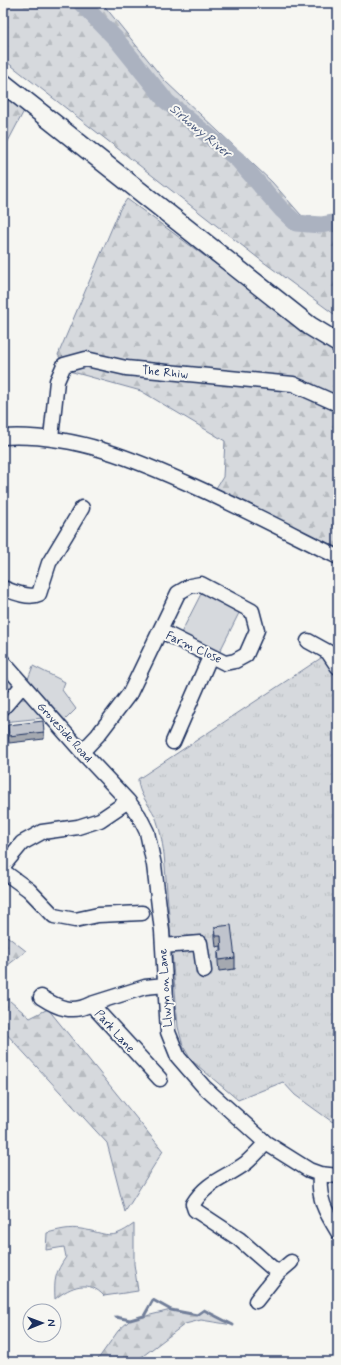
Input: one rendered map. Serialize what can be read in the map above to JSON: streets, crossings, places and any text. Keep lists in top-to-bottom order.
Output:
{
  "streets": {
    "street": [
      "The Rhiw",
      "Farm Close",
      "Groveside Road",
      "Llwyn on Lane",
      "Park Lane"
    ]
  },
  "crossings": [
    ["Farm Close", "Groveside Road"],
    ["Groveside Road", "Llwyn on Lane"],
    ["Llwyn on Lane", "Park Lane"]
  ],
  "water": ["Sirhowy River"],
  "north": "right"
}
